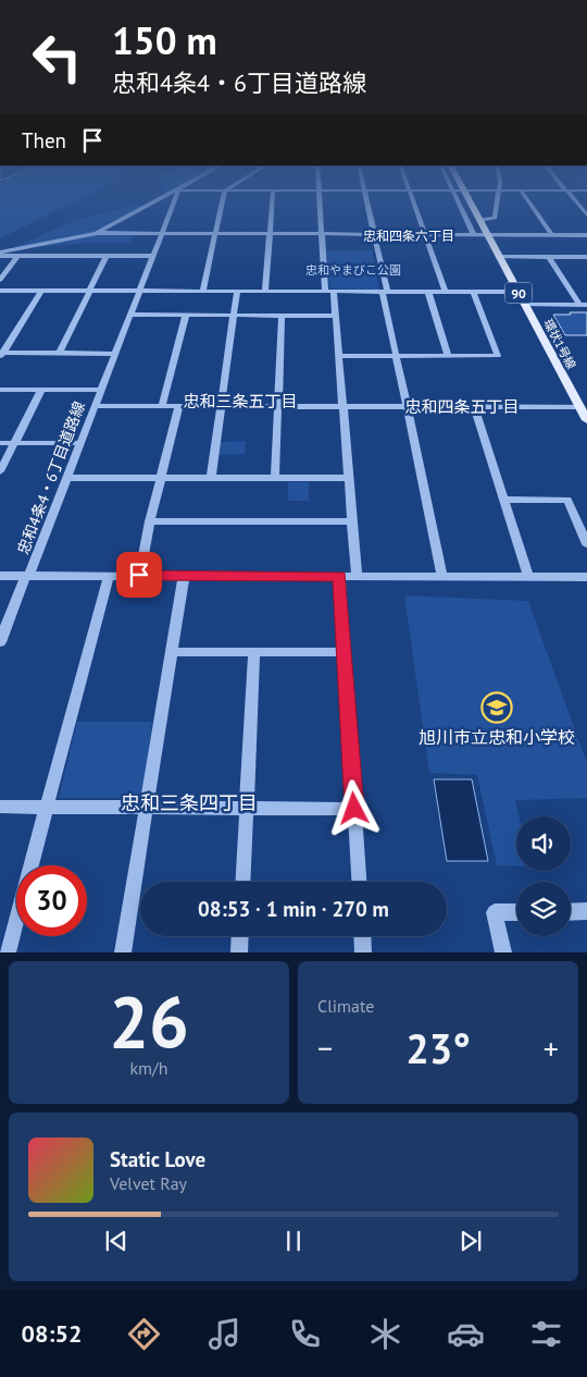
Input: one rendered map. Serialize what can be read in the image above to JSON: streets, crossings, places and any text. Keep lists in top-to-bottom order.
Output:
{
  "streets": {
    "main road": ["90", "環状1号線"],
    "street": ["忠和4条4・6丁目道路線"]
  },
  "districts": [
    "忠和四条六丁目",
    "忠和三条五丁目",
    "忠和四条五丁目",
    "忠和三条四丁目"
  ],
  "parks": ["忠和やまびこ公園"],
  "places": {
    "school or university": ["旭川市立忠和小学校"]
  },
  "page": {
    "turn": ["150 m", "忠和4条4・6丁目道路線"],
    "then": "Then",
    "limit": "30",
    "trip": "08:53 · 1 min · 270 m",
    "tile": [
      ["26", "km/h"],
      "Climate"
    ],
    "heat": ["−", "23°", "+"],
    "song": ["Static Love", "Velvet Ray"],
    "tabs": "08:52"
  }
}
